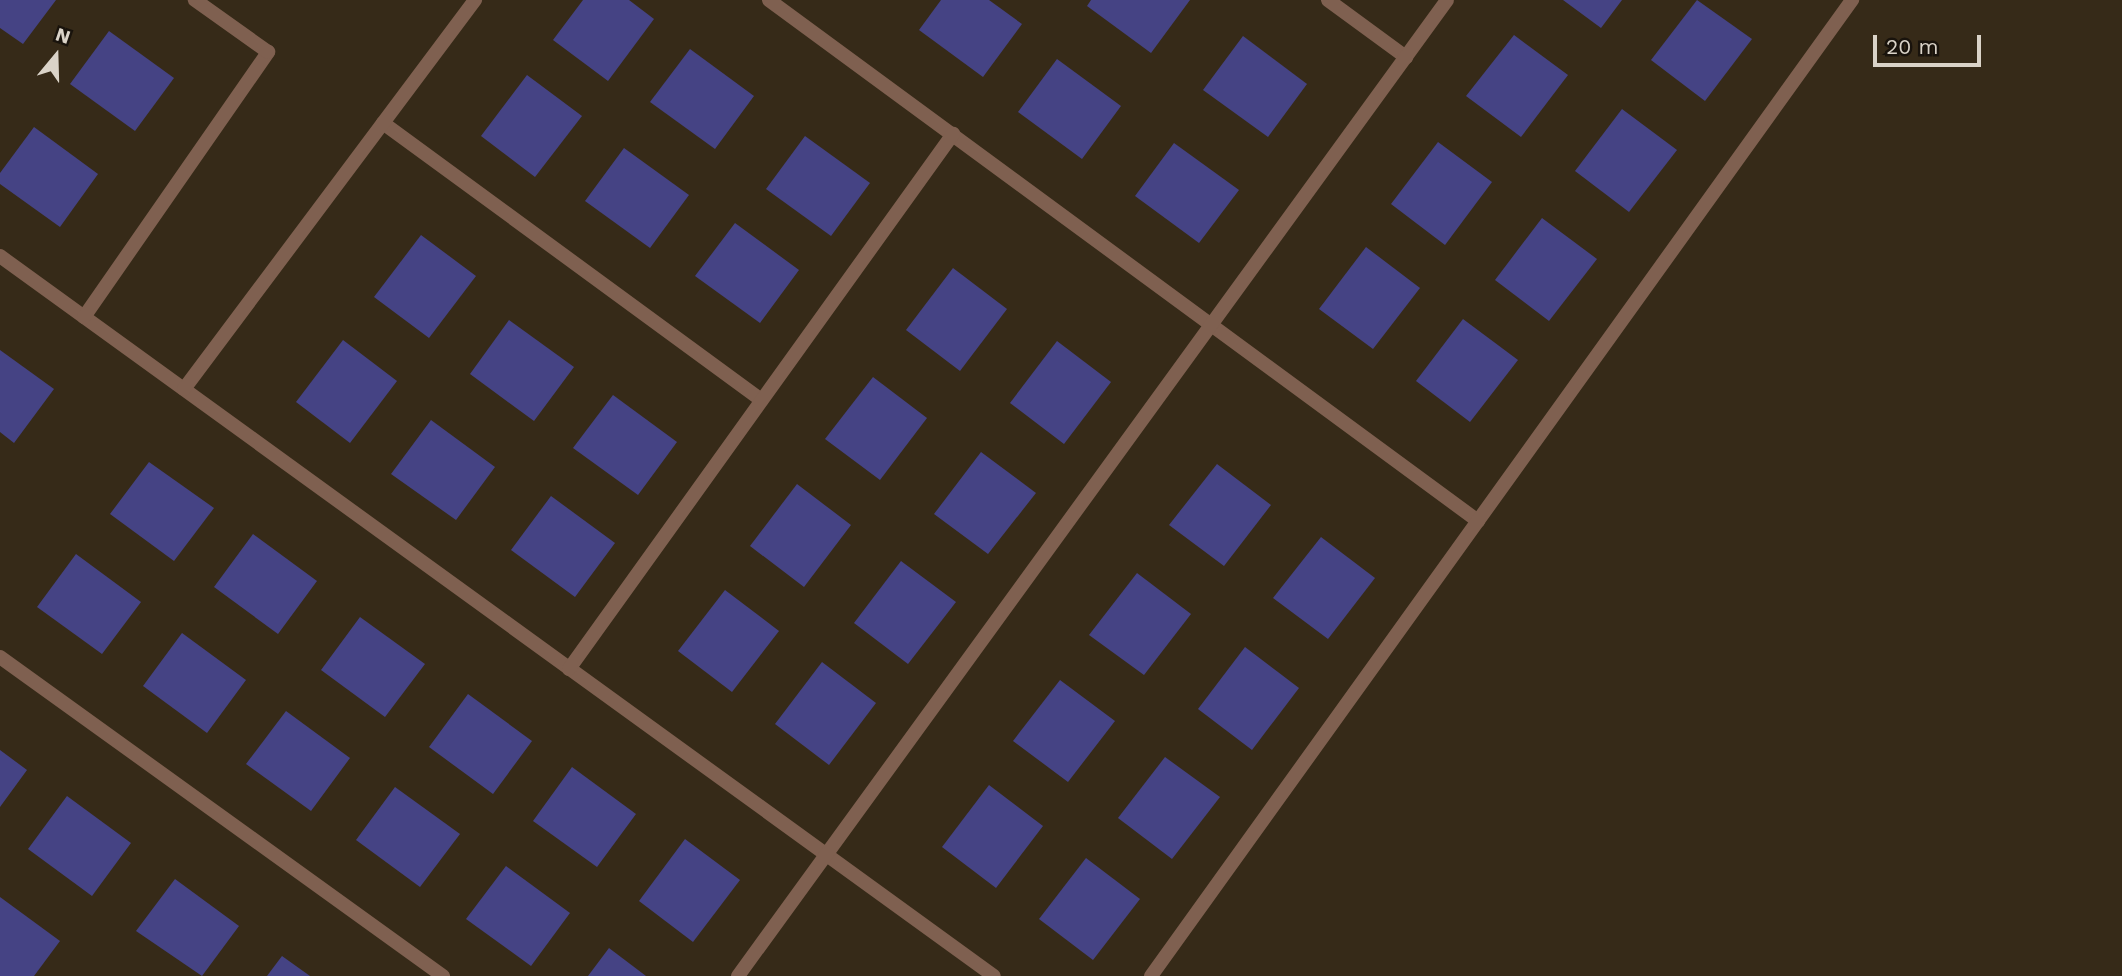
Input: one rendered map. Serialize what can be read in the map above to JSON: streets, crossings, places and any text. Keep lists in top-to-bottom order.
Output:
{
  "scale_bar": "20 m",
  "north": "top"
}
